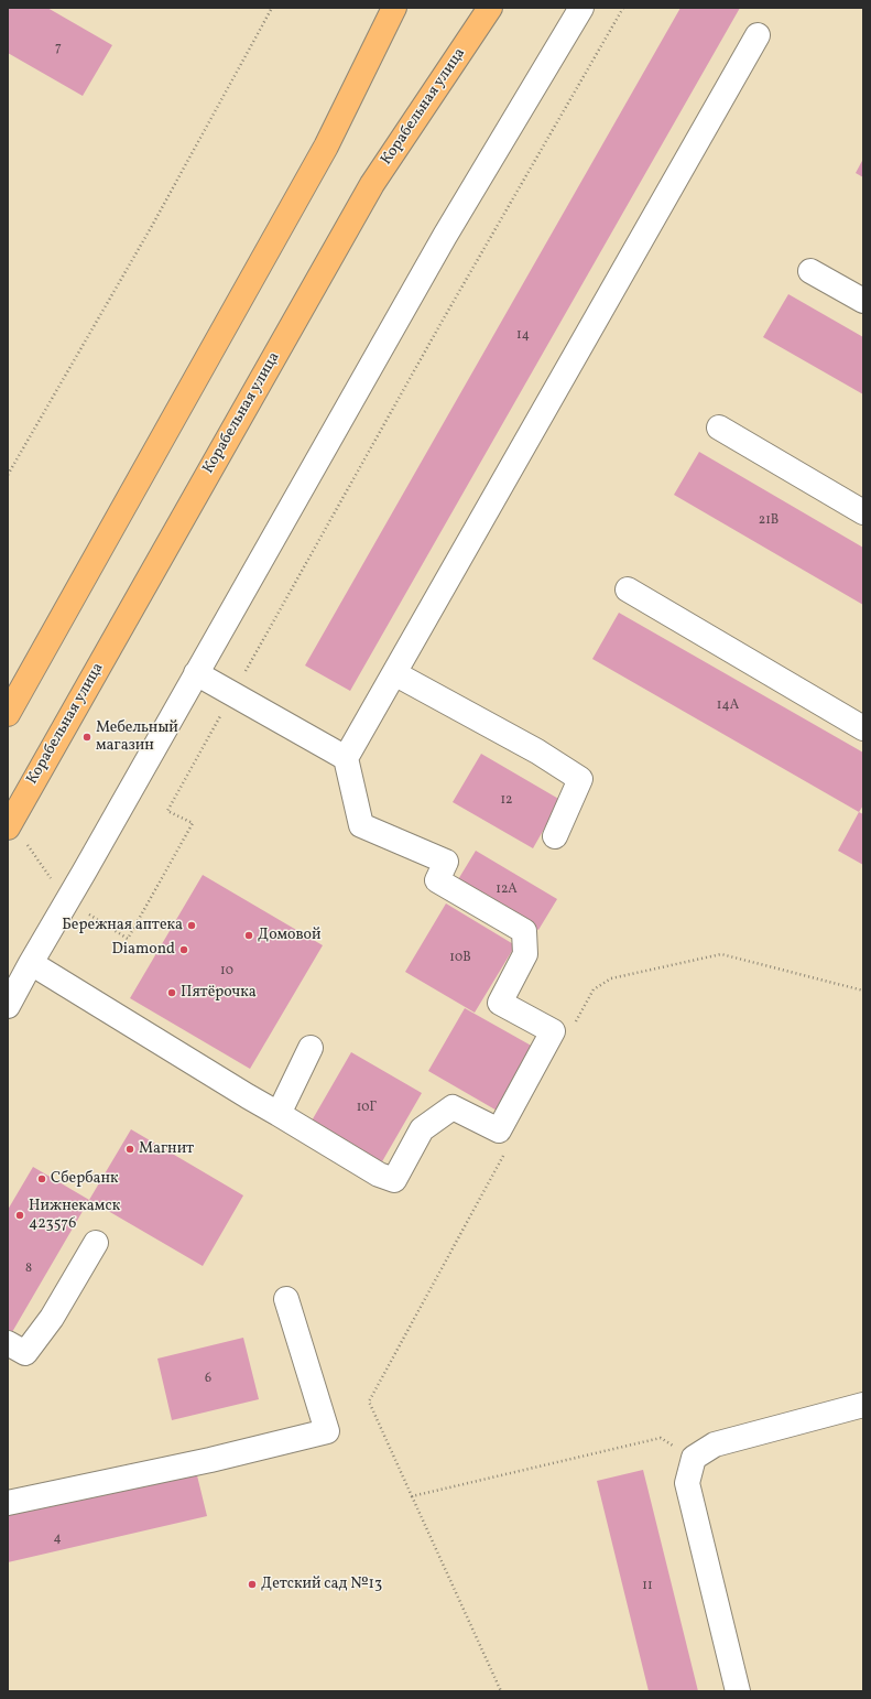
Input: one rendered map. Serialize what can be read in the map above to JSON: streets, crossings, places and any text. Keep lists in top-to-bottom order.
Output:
{
  "streets": {
    "main road": ["Корабельная улица"]
  },
  "places": [
    "Мебельный магазин",
    "Бережная аптека",
    "Домовой",
    "Diamond",
    "Пятёрочка",
    "Магнит",
    "Сбербанк",
    "Нижнекамск 423576",
    "Детский сад №13"
  ],
  "house_numbers": [
    "7",
    "14",
    "21В",
    "14А",
    "12",
    "12А",
    "10В",
    "10",
    "10Г",
    "8",
    "6",
    "4",
    "11"
  ]
}
